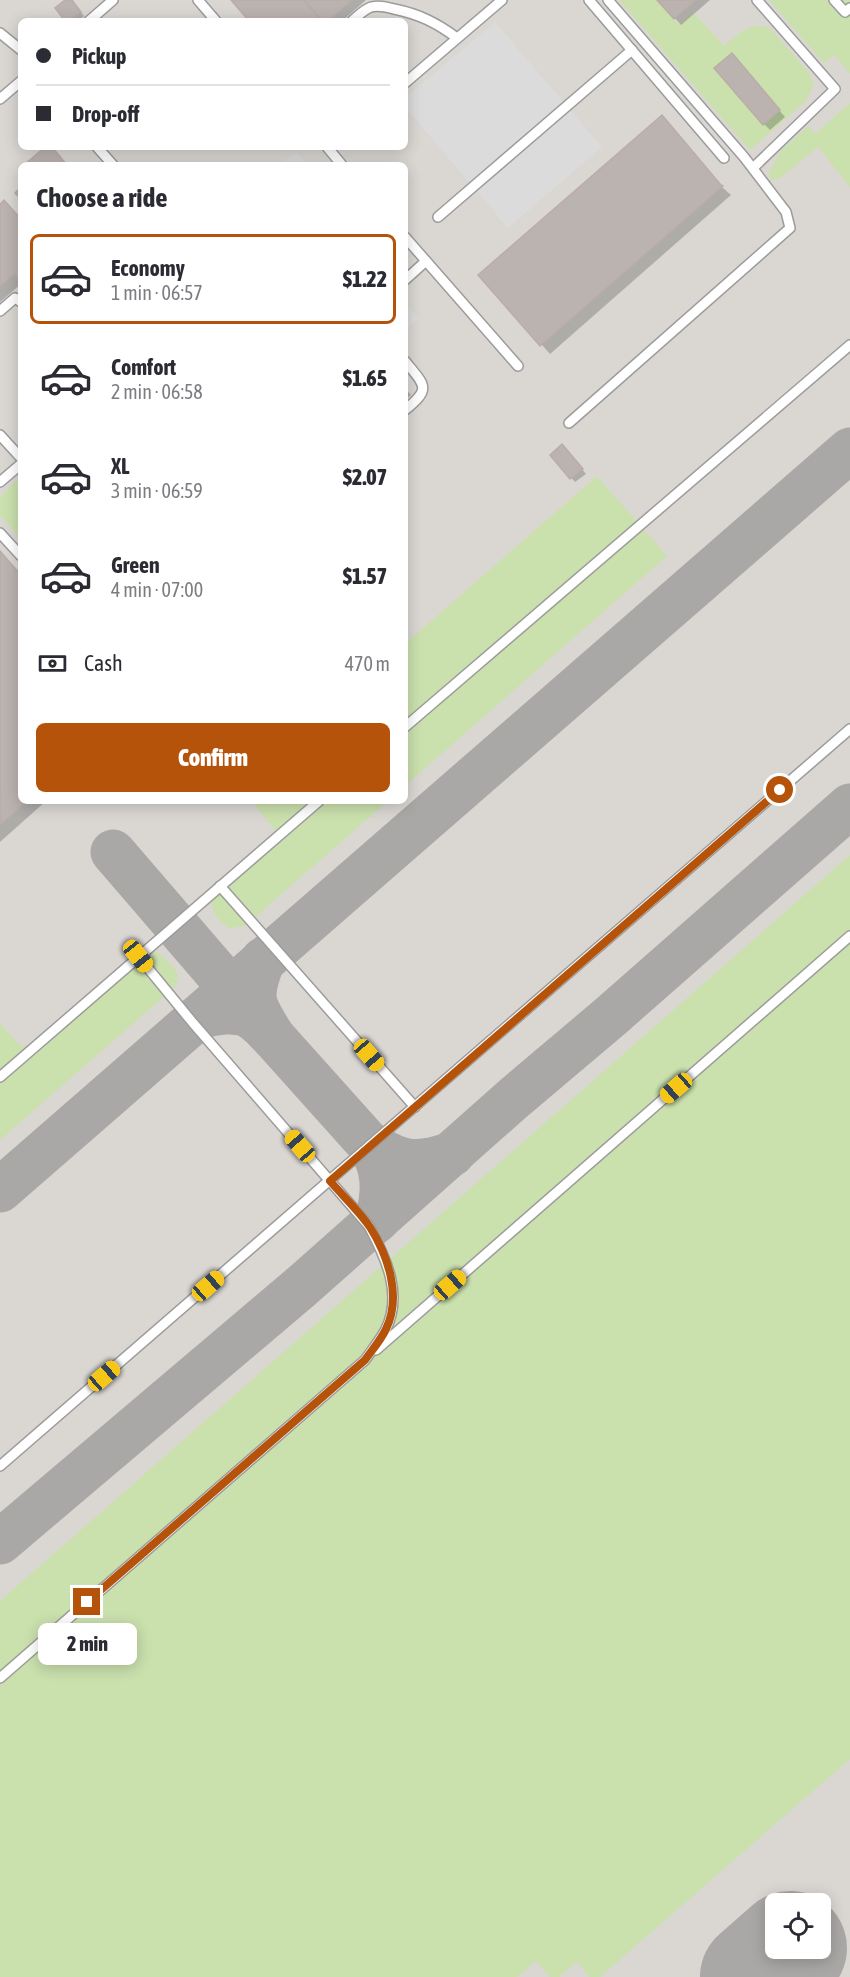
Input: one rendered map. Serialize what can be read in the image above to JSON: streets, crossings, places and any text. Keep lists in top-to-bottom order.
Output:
{
  "page": {
    "banner": ["Pickup", "Drop-off"],
    "heading": "Choose a ride",
    "list": [
      {
        "name": "Economy",
        "note": "1 min · 06:57",
        "value": "$1.22"
      },
      {
        "name": "Comfort",
        "note": "2 min · 06:58",
        "value": "$1.65"
      },
      {
        "name": "XL",
        "note": "3 min · 06:59",
        "value": "$2.07"
      },
      {
        "name": "Green",
        "note": "4 min · 07:00",
        "value": "$1.57"
      }
    ],
    "pay": ["Cash", "470 m"],
    "buttons": "Confirm",
    "bubble": "2 min"
  }
}
